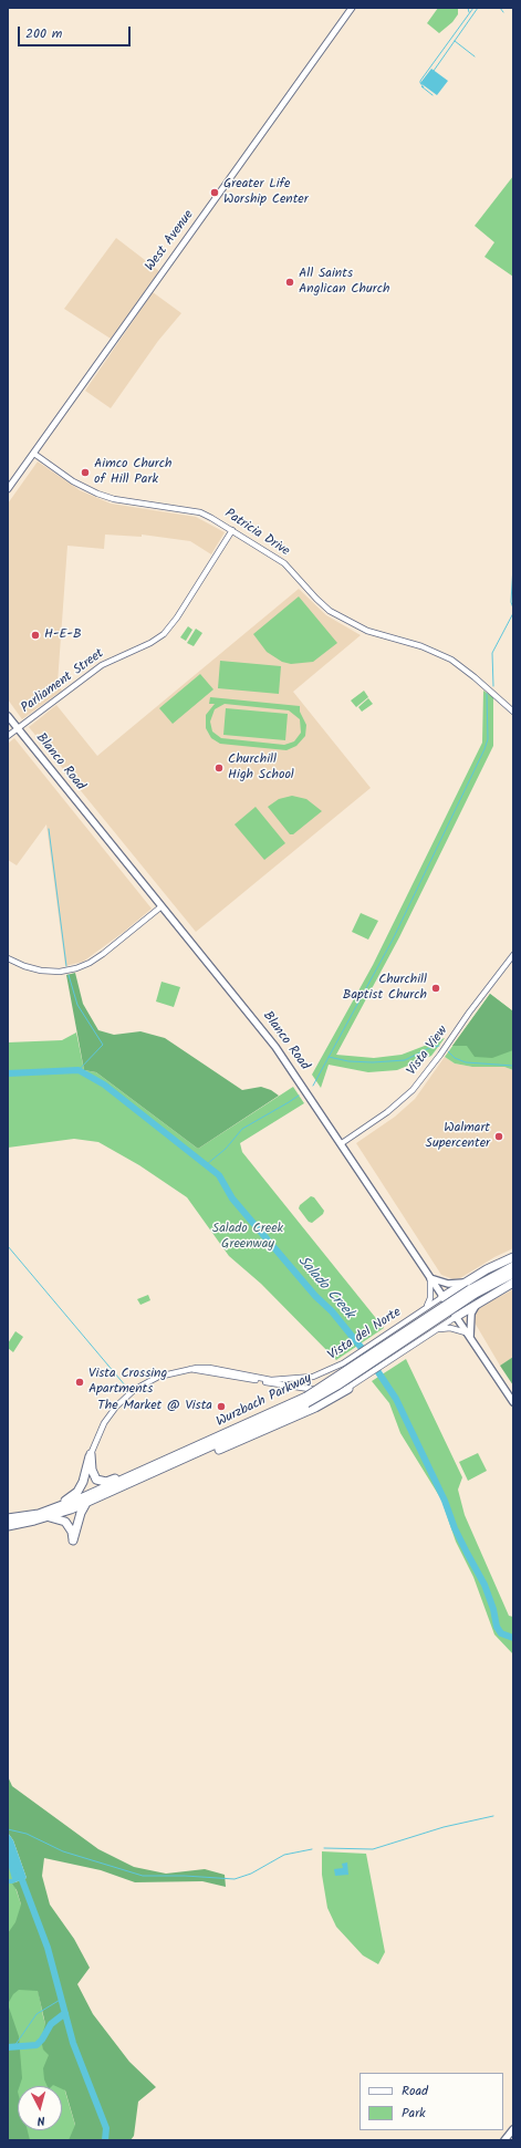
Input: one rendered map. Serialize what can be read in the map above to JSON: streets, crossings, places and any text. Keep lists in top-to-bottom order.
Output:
{
  "streets": {
    "highway": ["Wurzbach Parkway"],
    "main road": ["West Avenue", "Blanco Road"],
    "street": [
      "Patricia Drive",
      "Parliament Street",
      "Vista View",
      "Vista del Norte"
    ]
  },
  "crossings": [
    ["West Avenue", "Patricia Drive"],
    ["Patricia Drive", "Parliament Street"],
    ["Parliament Street", "Blanco Road"],
    ["Blanco Road", "Vista View"],
    ["Blanco Road", "Vista del Norte"]
  ],
  "water": ["Salado Creek"],
  "parks": ["Salado Creek Greenway"],
  "places": [
    "Greater Life Worship Center",
    "All Saints Anglican Church",
    "Aimco Church of Hill Park",
    "H-E-B",
    "Churchill High School",
    "Churchill Baptist Church",
    "Walmart Supercenter",
    "Vista Crossing Apartments",
    "The Market @ Vista"
  ],
  "legend": ["Road", "Park"],
  "scale_bar": "200 m",
  "north": "bottom"
}
